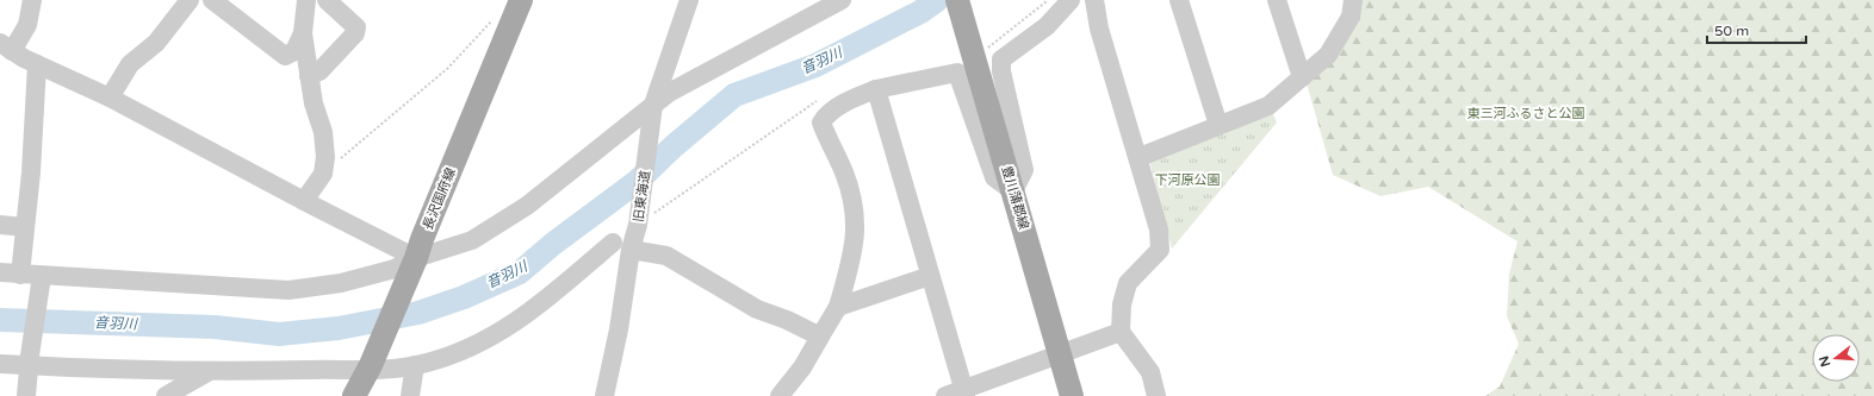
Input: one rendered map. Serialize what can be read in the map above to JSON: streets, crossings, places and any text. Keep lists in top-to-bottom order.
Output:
{
  "streets": {
    "main road": ["豊川蒲郡線", "長沢国府線"],
    "street": ["旧東海道"]
  },
  "water": ["音羽川"],
  "parks": ["東三河ふるさと公園", "下河原公園"],
  "scale_bar": "50 m",
  "north": "left"
}
